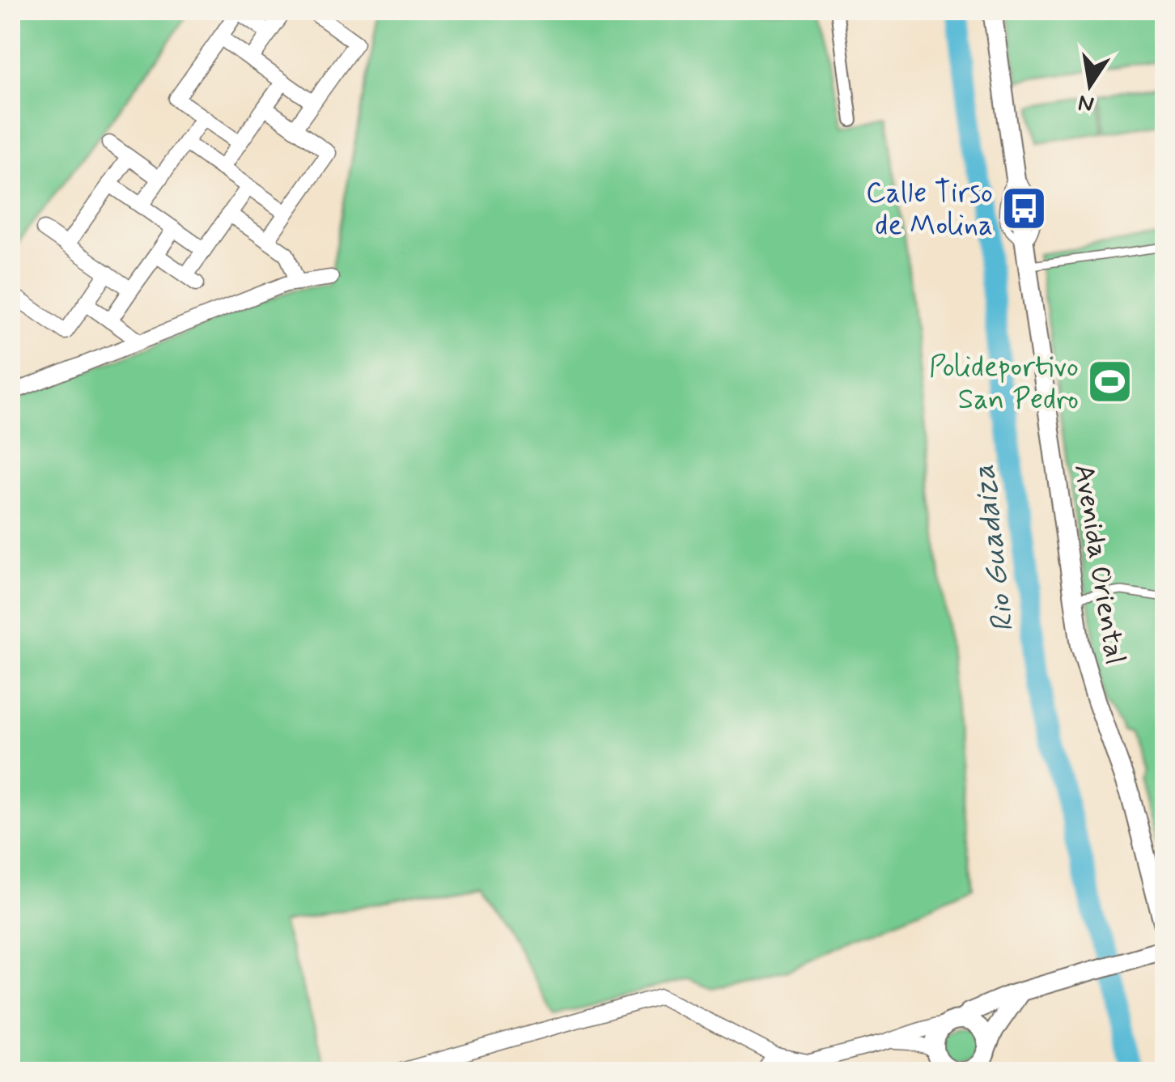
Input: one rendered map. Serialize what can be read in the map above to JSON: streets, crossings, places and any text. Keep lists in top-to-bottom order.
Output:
{
  "streets": {
    "street": ["Avenida Oriental"]
  },
  "water": ["Rio Guadaiza"],
  "places": {
    "bus stop": ["Calle Tirso de Molina"],
    "sports": ["Polideportivo San Pedro"]
  },
  "north": "bottom"
}
